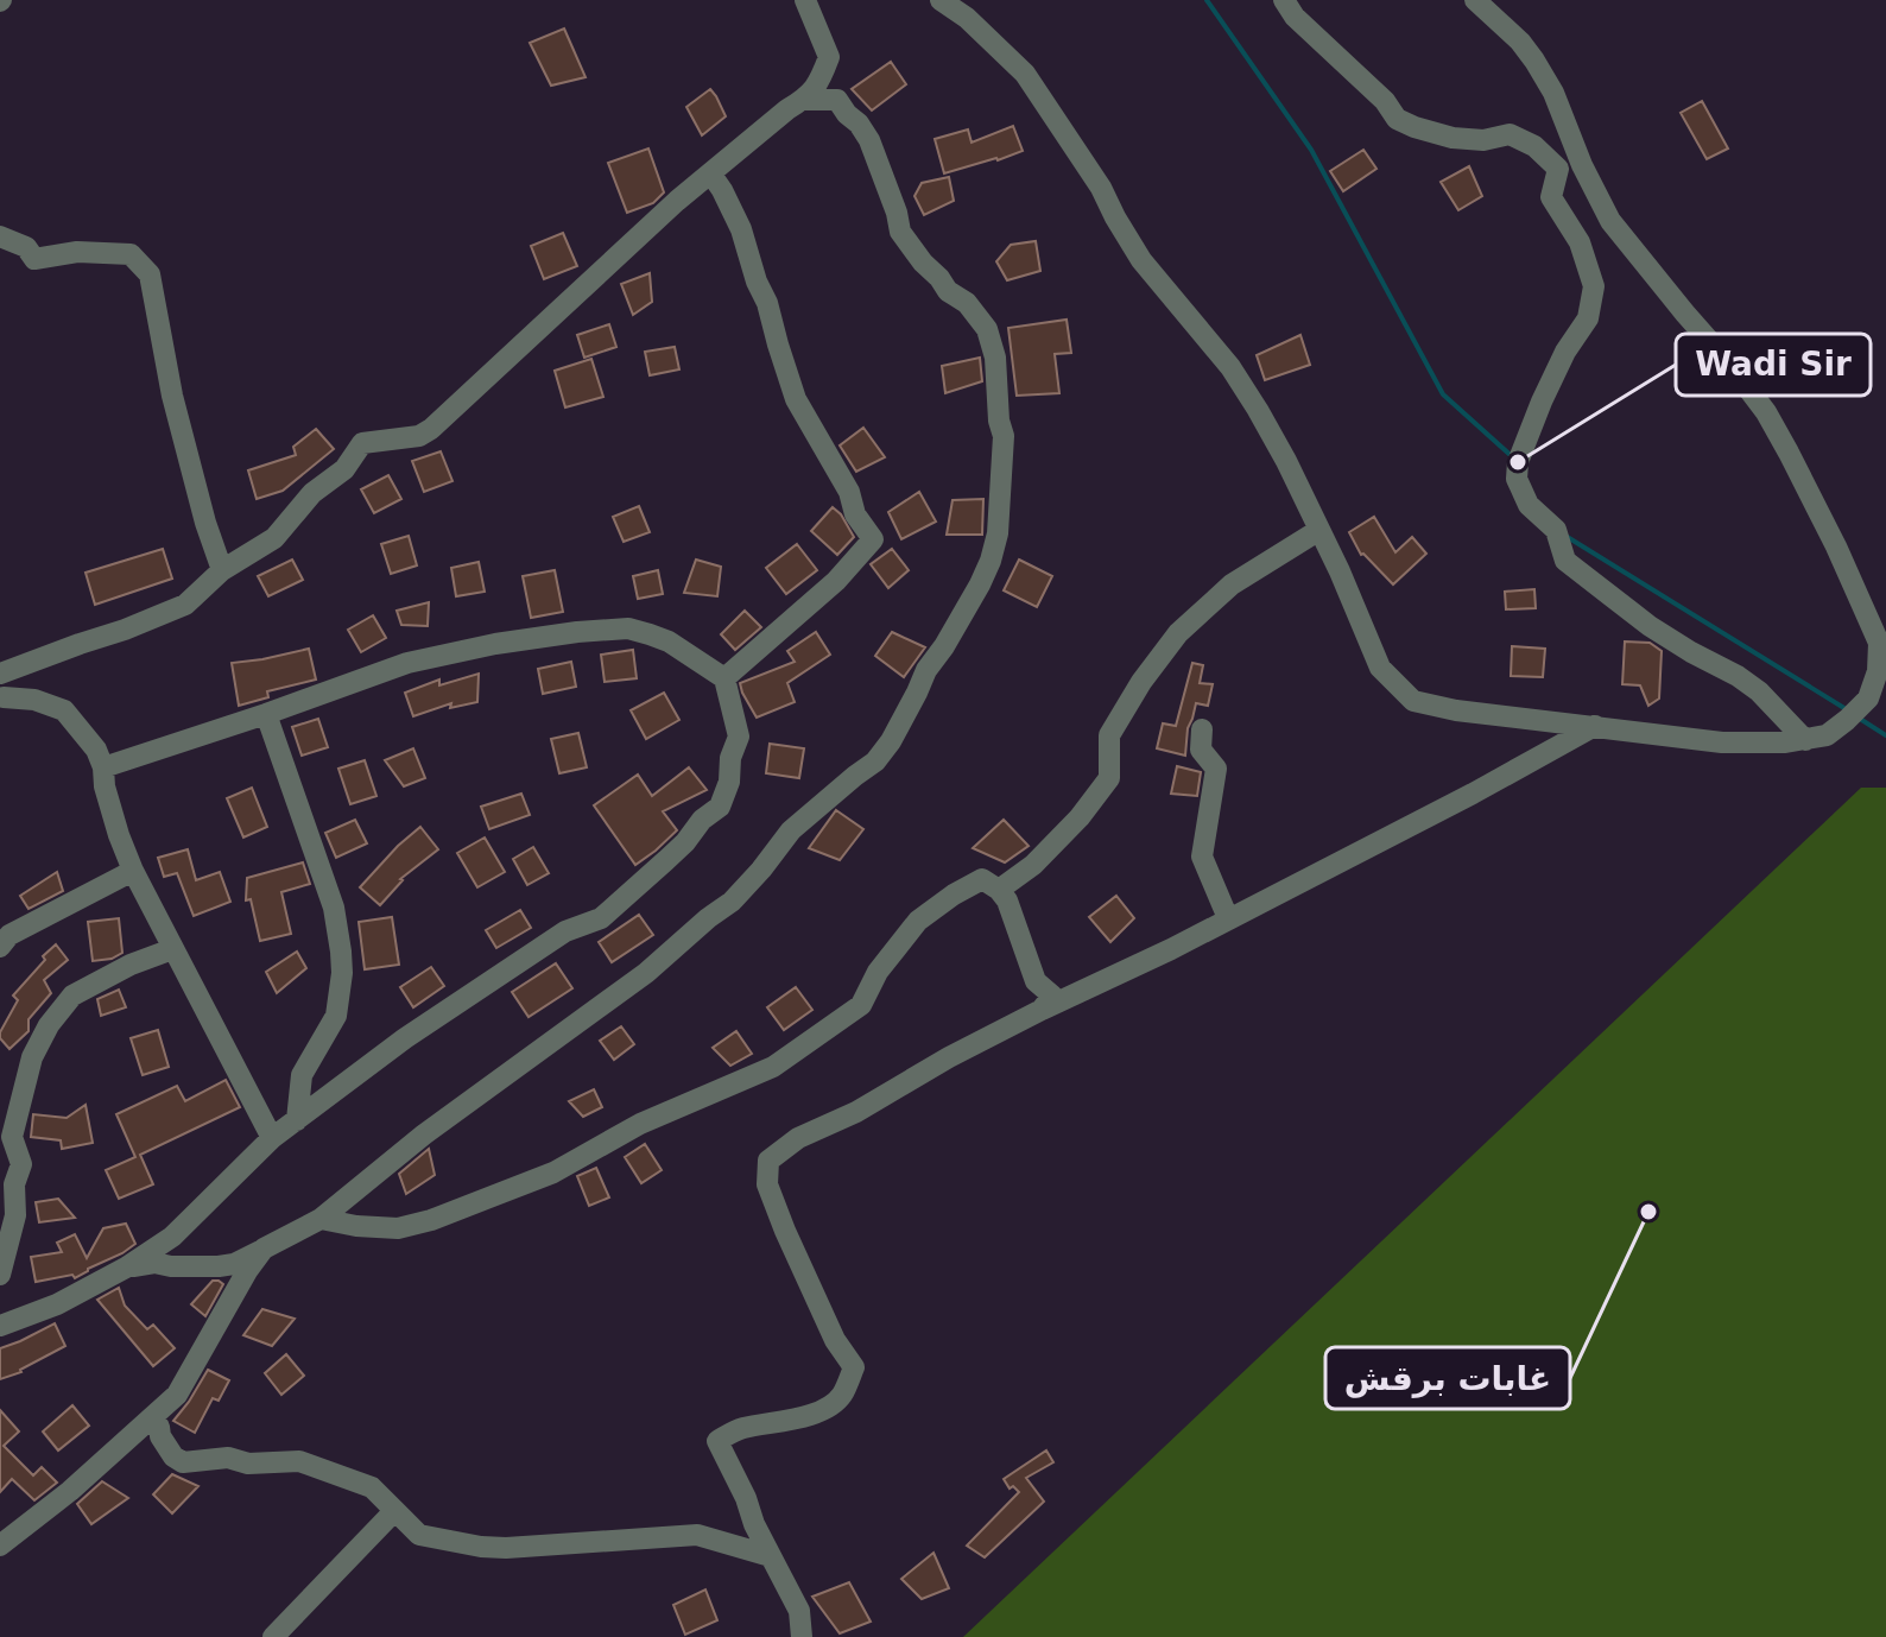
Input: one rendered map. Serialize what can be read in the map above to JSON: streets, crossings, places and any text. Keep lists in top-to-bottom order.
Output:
{
  "places": ["Wadi Sir", "غابات برقش"]
}
